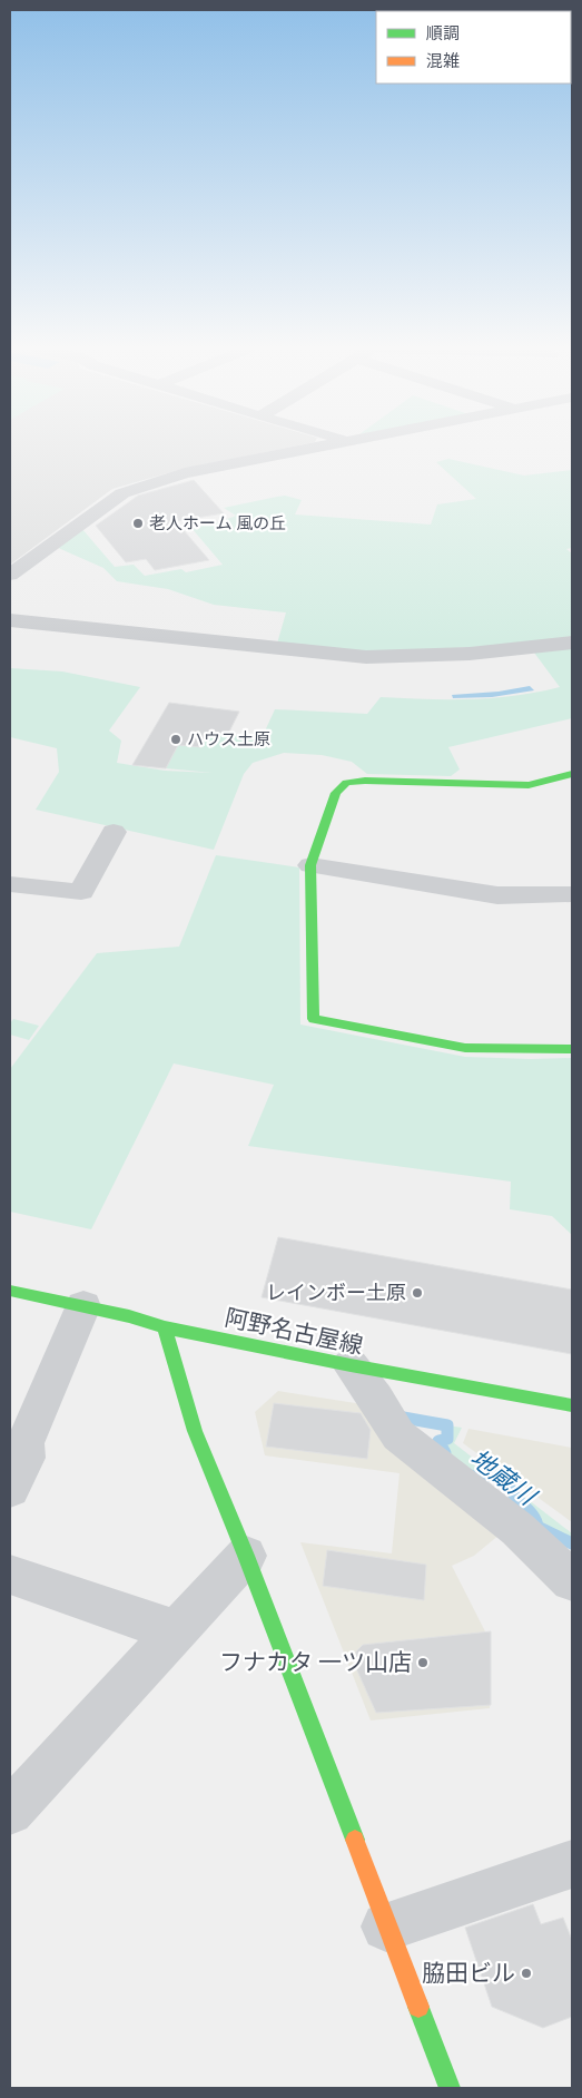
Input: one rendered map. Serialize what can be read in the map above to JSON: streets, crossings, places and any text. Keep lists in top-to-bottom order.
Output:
{
  "streets": {
    "street": ["阿野名古屋線"]
  },
  "water": ["地蔵川"],
  "places": [
    "老人ホーム 風の丘",
    "ハウス土原",
    "レインボー土原",
    "フナカタ 一ツ山店",
    "脇田ビル"
  ],
  "legend": ["順調", "混雑"]
}
